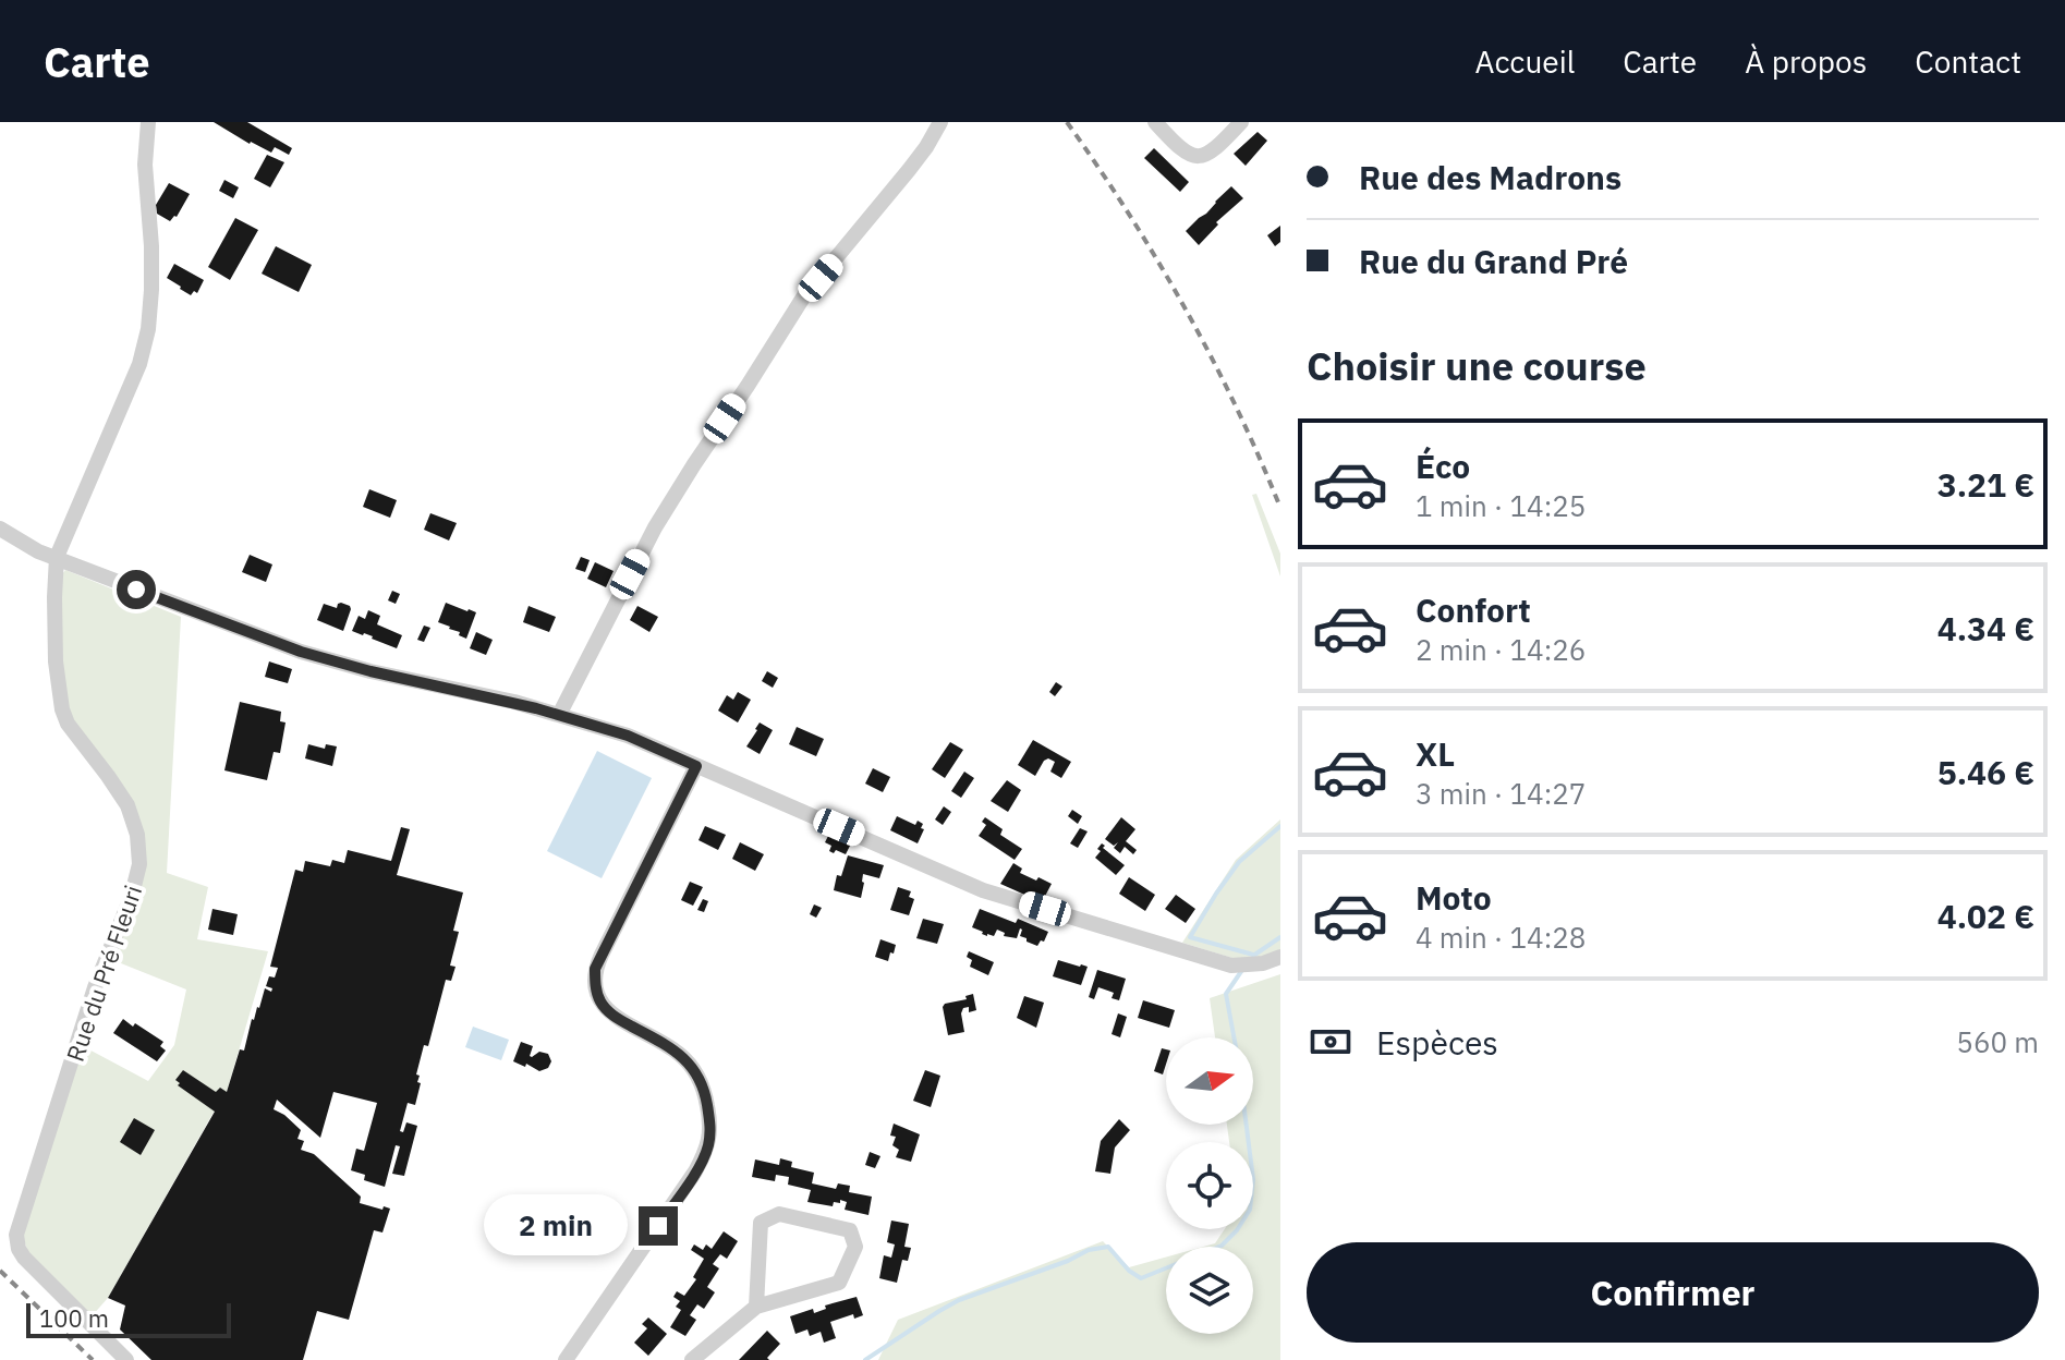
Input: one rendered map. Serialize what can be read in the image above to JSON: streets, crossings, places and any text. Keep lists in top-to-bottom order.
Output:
{
  "streets": {
    "street": ["Rue du Pré Fleuri"]
  },
  "scale_bar": "100 m",
  "north": "right",
  "page": {
    "header": "Carte",
    "nav": [
      "Accueil",
      "Carte",
      "À propos",
      "Contact"
    ],
    "banner": ["Rue des Madrons", "Rue du Grand Pré"],
    "heading": "Choisir une course",
    "list": [
      {
        "name": "Éco",
        "note": "1 min · 14:25",
        "value": "3.21 €"
      },
      {
        "name": "Confort",
        "note": "2 min · 14:26",
        "value": "4.34 €"
      },
      {
        "name": "XL",
        "note": "3 min · 14:27",
        "value": "5.46 €"
      },
      {
        "name": "Moto",
        "note": "4 min · 14:28",
        "value": "4.02 €"
      }
    ],
    "pay": ["Espèces", "560 m"],
    "bubble": "2 min",
    "buttons": "Confirmer",
    "scale": "100 m"
  }
}
